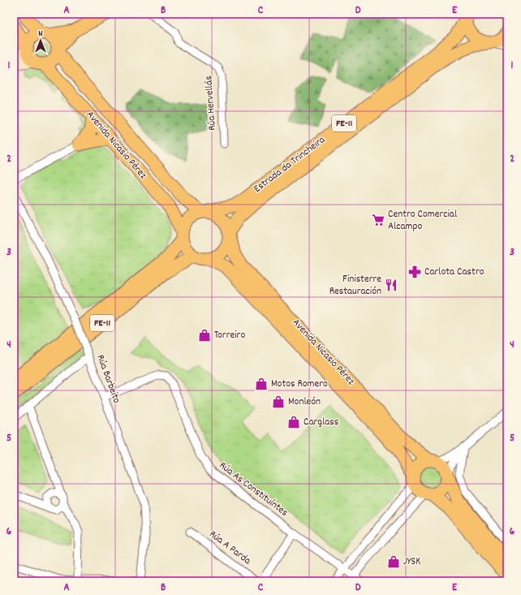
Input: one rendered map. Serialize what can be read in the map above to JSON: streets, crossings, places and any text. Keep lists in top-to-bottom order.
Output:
{
  "streets": {
    "main road": ["FE-11", "Avenida Nicasio Pérez", "Estrada da Trincheira"],
    "street": [
      "Rúa Hervellás",
      "Rúa Barbeito",
      "Rúa As Constituíntes",
      "Rúa A Parda"
    ]
  },
  "crossings": [
    ["FE-11", "Avenida Nicasio Pérez"],
    ["FE-11", "Estrada da Trincheira"],
    ["Avenida Nicasio Pérez", "Estrada da Trincheira"],
    ["Rúa Barbeito", "Rúa As Constituíntes"]
  ],
  "places": {
    "supermarket": ["Centro Comercial Alcampo"],
    "pharmacy": ["Carlota Castro"],
    "restaurant": ["Finisterre Restauración"],
    "shop": [
      "Torreiro",
      "Motos Romero",
      "Monleón",
      "Carglass",
      "JYSK"
    ]
  },
  "north": "top",
  "grid": {
    "columns": [
      "A",
      "B",
      "C",
      "D",
      "E"
    ],
    "rows": [
      "1",
      "2",
      "3",
      "4",
      "5",
      "6"
    ]
  }
}
